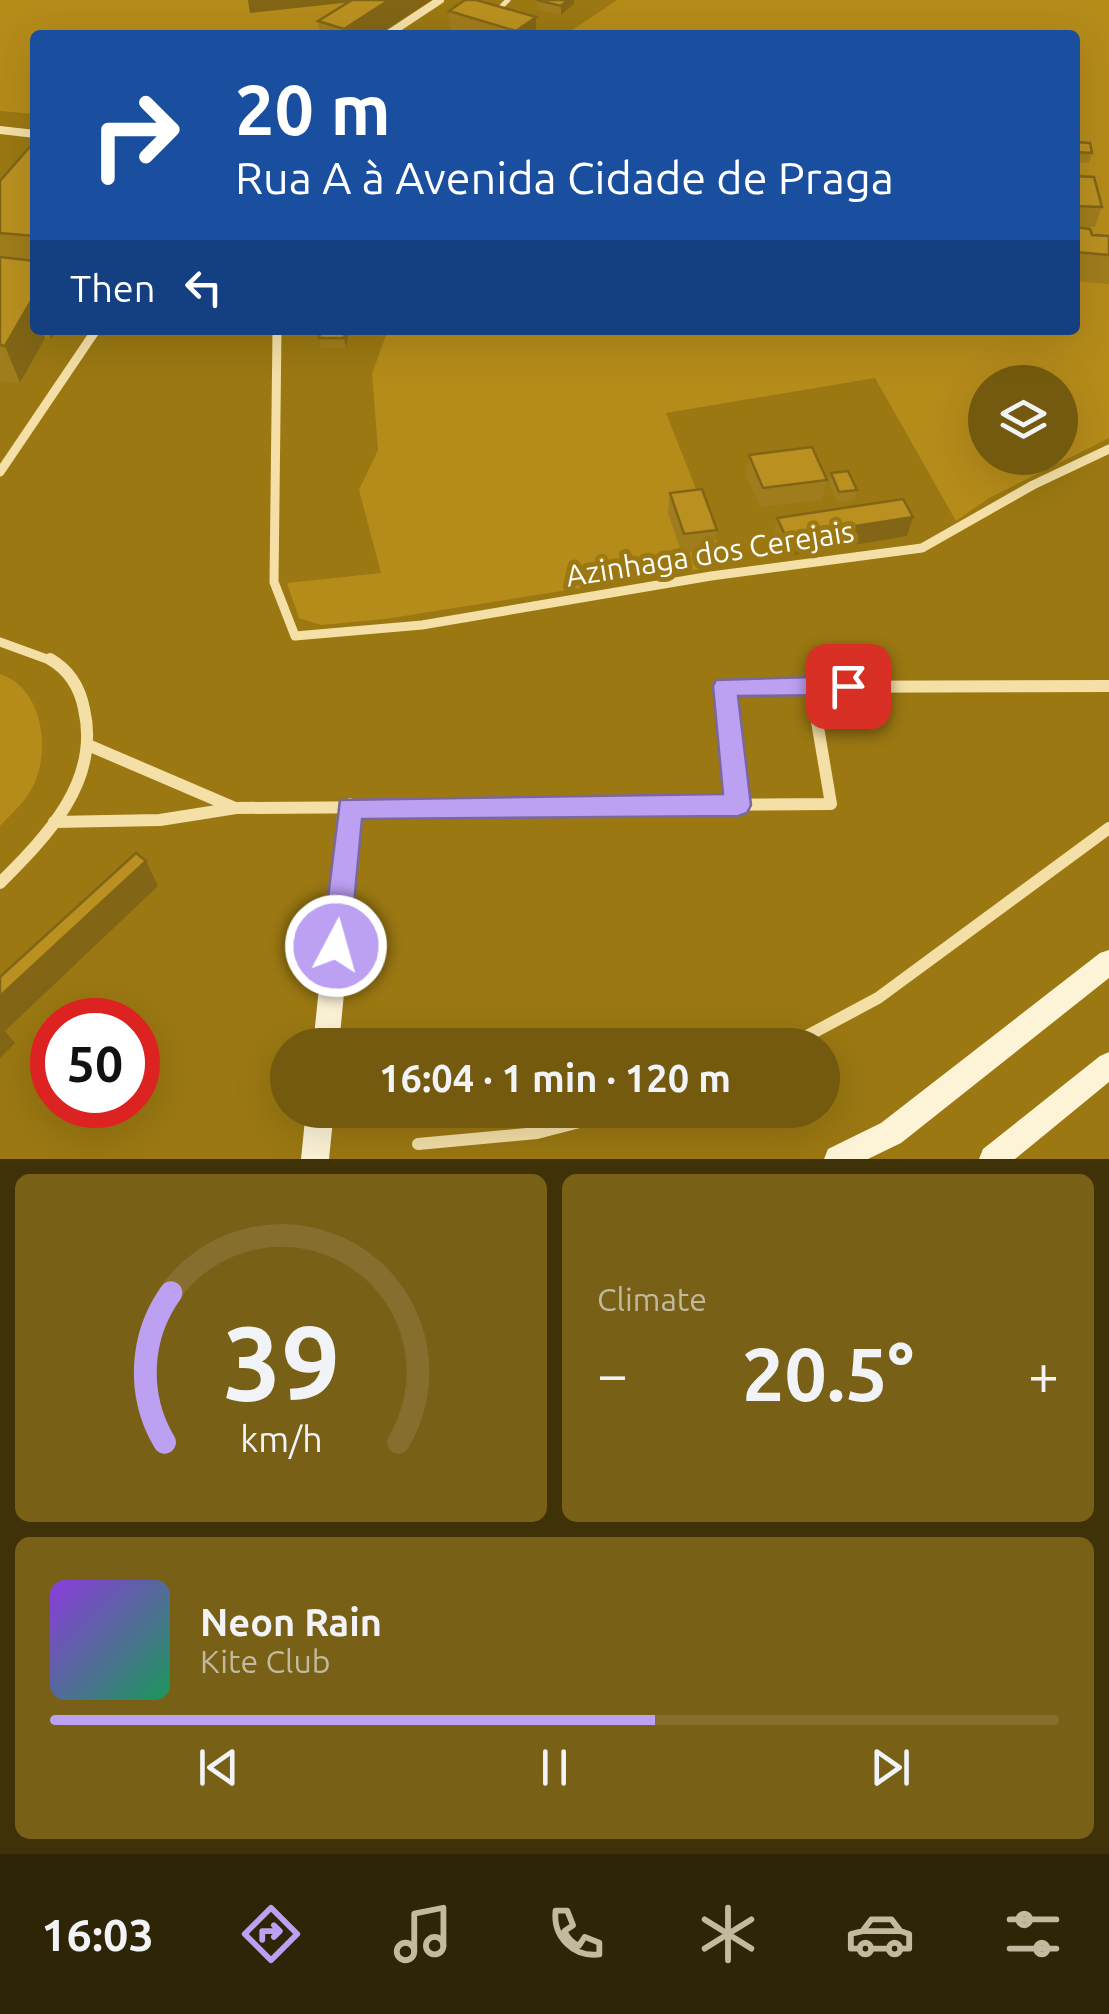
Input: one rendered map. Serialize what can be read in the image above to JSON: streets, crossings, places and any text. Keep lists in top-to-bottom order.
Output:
{
  "streets": {
    "street": ["Azinhaga dos Cerejais"]
  },
  "page": {
    "turn": ["20 m", "Rua A à Avenida Cidade de Praga"],
    "then": "Then",
    "limit": "50",
    "trip": "16:04 · 1 min · 120 m",
    "tile": "Climate",
    "heat": ["−", "20.5°", "+"],
    "song": ["Neon Rain", "Kite Club"],
    "tabs": "16:03",
    "gauge": ["39", "km/h"]
  }
}
